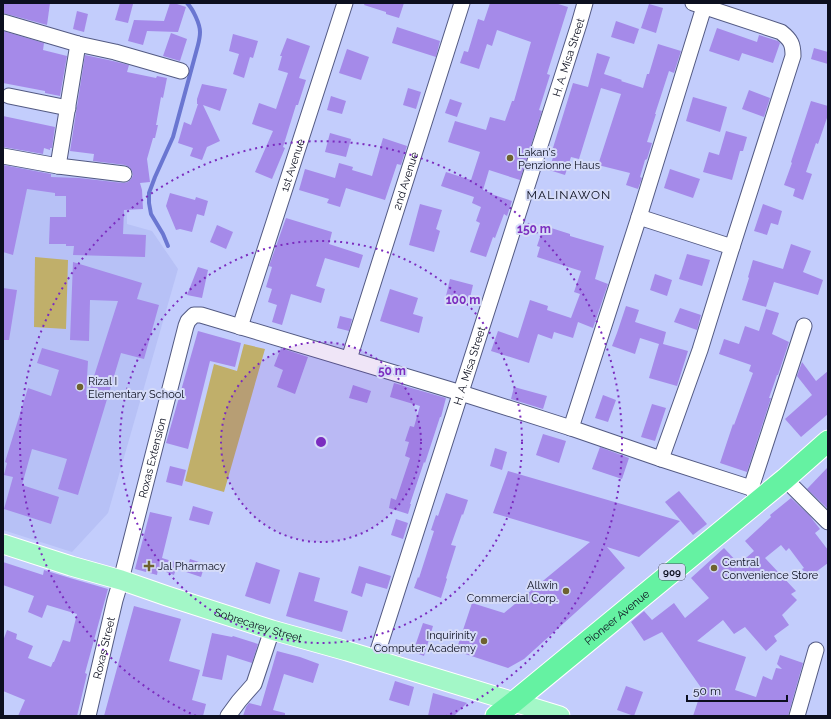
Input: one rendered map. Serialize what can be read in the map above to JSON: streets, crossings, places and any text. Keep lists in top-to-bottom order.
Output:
{
  "streets": {
    "highway": ["909", "Pioneer Avenue"],
    "main road": ["Sobrecarey Street"],
    "street": [
      "H. A. Misa Street",
      "1st Avenue",
      "2nd Avenue",
      "Roxas Extension",
      "Roxas Street"
    ]
  },
  "crossings": [
    ["H. A. Misa Street", "Sobrecarey Street"],
    ["1st Avenue", "Roxas Extension"],
    ["Roxas Extension", "Sobrecarey Street"],
    ["Roxas Extension", "Roxas Street"],
    ["Pioneer Avenue", "Sobrecarey Street"],
    ["Sobrecarey Street", "Roxas Street"]
  ],
  "districts": ["MALINAWON"],
  "places": {
    "other": [
      "Lakan's Penzionne Haus",
      "Rizal I Elementary School",
      "Central Convenience Store",
      "Allwin Commercial Corp.",
      "Inquirinity Computer Academy"
    ],
    "health": ["Jal Pharmacy"]
  },
  "scale_bar": "50 m",
  "rings": ["150 m", "100 m", "50 m"]
}
